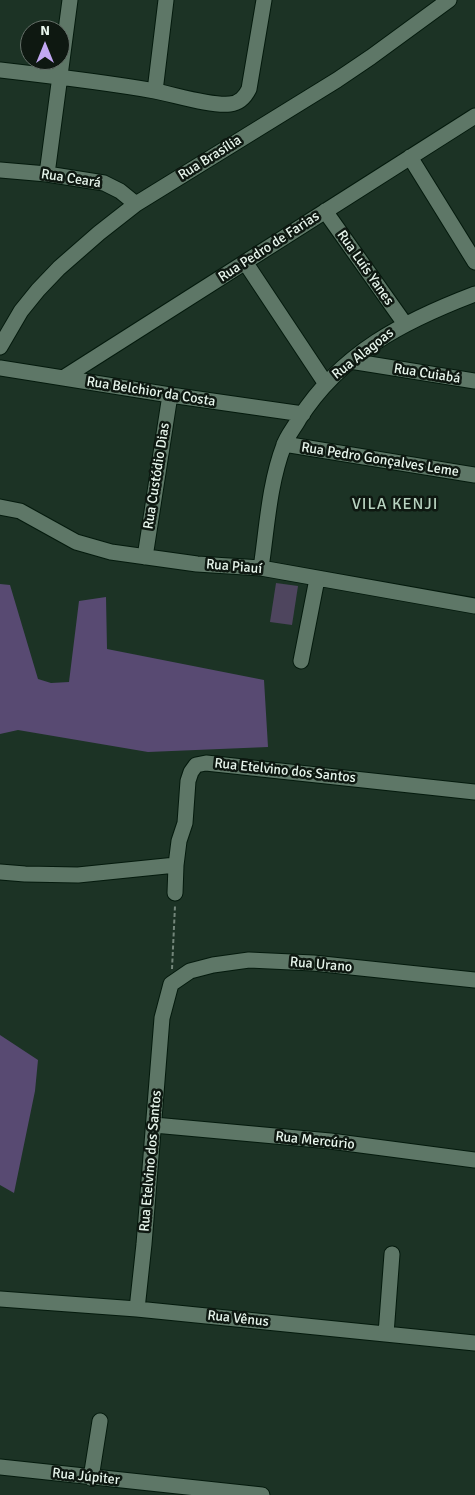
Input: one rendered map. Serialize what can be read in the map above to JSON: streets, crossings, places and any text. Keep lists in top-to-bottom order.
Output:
{
  "streets": {
    "street": [
      "Rua Brasília",
      "Rua Ceará",
      "Rua Pedro de Farias",
      "Rua Luís Yanes",
      "Rua Alagoas",
      "Rua Cuiabá",
      "Rua Belchior da Costa",
      "Rua Pedro Gonçalves Leme",
      "Rua Custódio Dias",
      "Rua Piauí",
      "Rua Etelvino dos Santos",
      "Rua Urano",
      "Rua Mercúrio",
      "Rua Vênus",
      "Rua Júpiter"
    ]
  },
  "crossings": [
    ["Rua Brasília", "Rua Ceará"],
    ["Rua Pedro de Farias", "Rua Luís Yanes"],
    ["Rua Pedro de Farias", "Rua Belchior da Costa"],
    ["Rua Luís Yanes", "Rua Alagoas"],
    ["Rua Alagoas", "Rua Cuiabá"],
    ["Rua Alagoas", "Rua Belchior da Costa"],
    ["Rua Alagoas", "Rua Pedro Gonçalves Leme"],
    ["Rua Alagoas", "Rua Piauí"],
    ["Rua Belchior da Costa", "Rua Custódio Dias"],
    ["Rua Custódio Dias", "Rua Piauí"],
    ["Rua Etelvino dos Santos", "Rua Urano"],
    ["Rua Etelvino dos Santos", "Rua Mercúrio"],
    ["Rua Etelvino dos Santos", "Rua Vênus"]
  ],
  "districts": ["VILA KENJI"],
  "north": "top"
}
